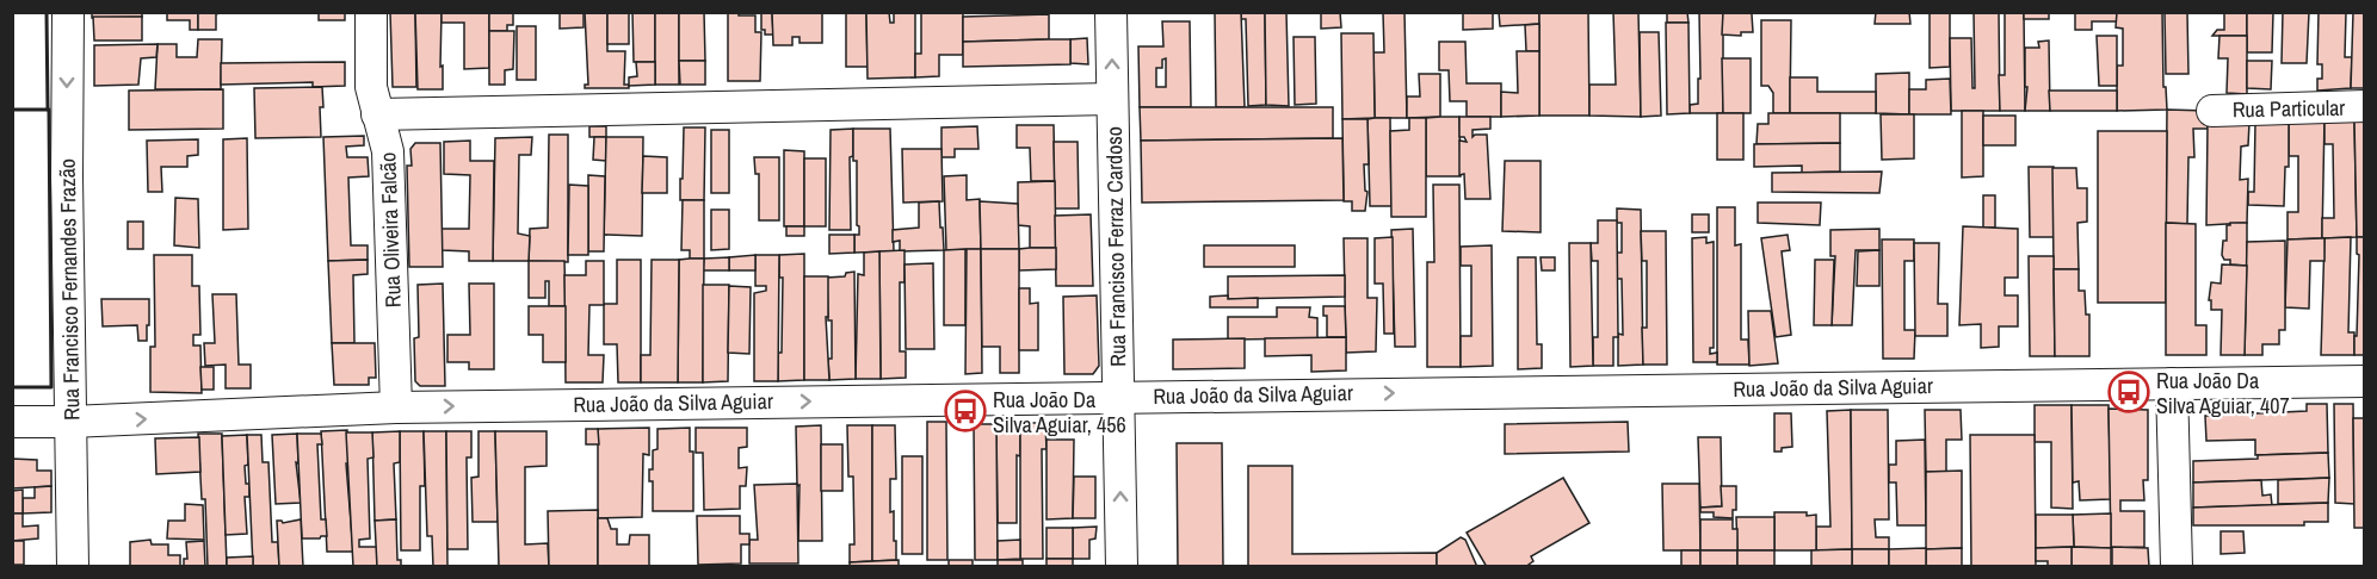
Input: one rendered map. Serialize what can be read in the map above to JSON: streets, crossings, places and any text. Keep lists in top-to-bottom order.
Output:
{
  "streets": {
    "street": [
      "Rua Particular",
      "Rua Oliveira Falcão",
      "Rua Francisco Ferraz Cardoso",
      "Rua Francisco Fernandes Frazão",
      "Rua João da Silva Aguiar"
    ]
  },
  "crossings": [
    ["Rua Oliveira Falcão", "Rua João da Silva Aguiar"],
    ["Rua Francisco Ferraz Cardoso", "Rua João da Silva Aguiar"],
    ["Rua Francisco Fernandes Frazão", "Rua João da Silva Aguiar"]
  ],
  "one_way": ["Rua Francisco Ferraz Cardoso", "Rua Francisco Fernandes Frazão", "Rua João da Silva Aguiar"],
  "places": {
    "bus stop": ["Rua João Da Silva Aguiar, 407", "Rua João Da Silva Aguiar, 456"]
  }
}
